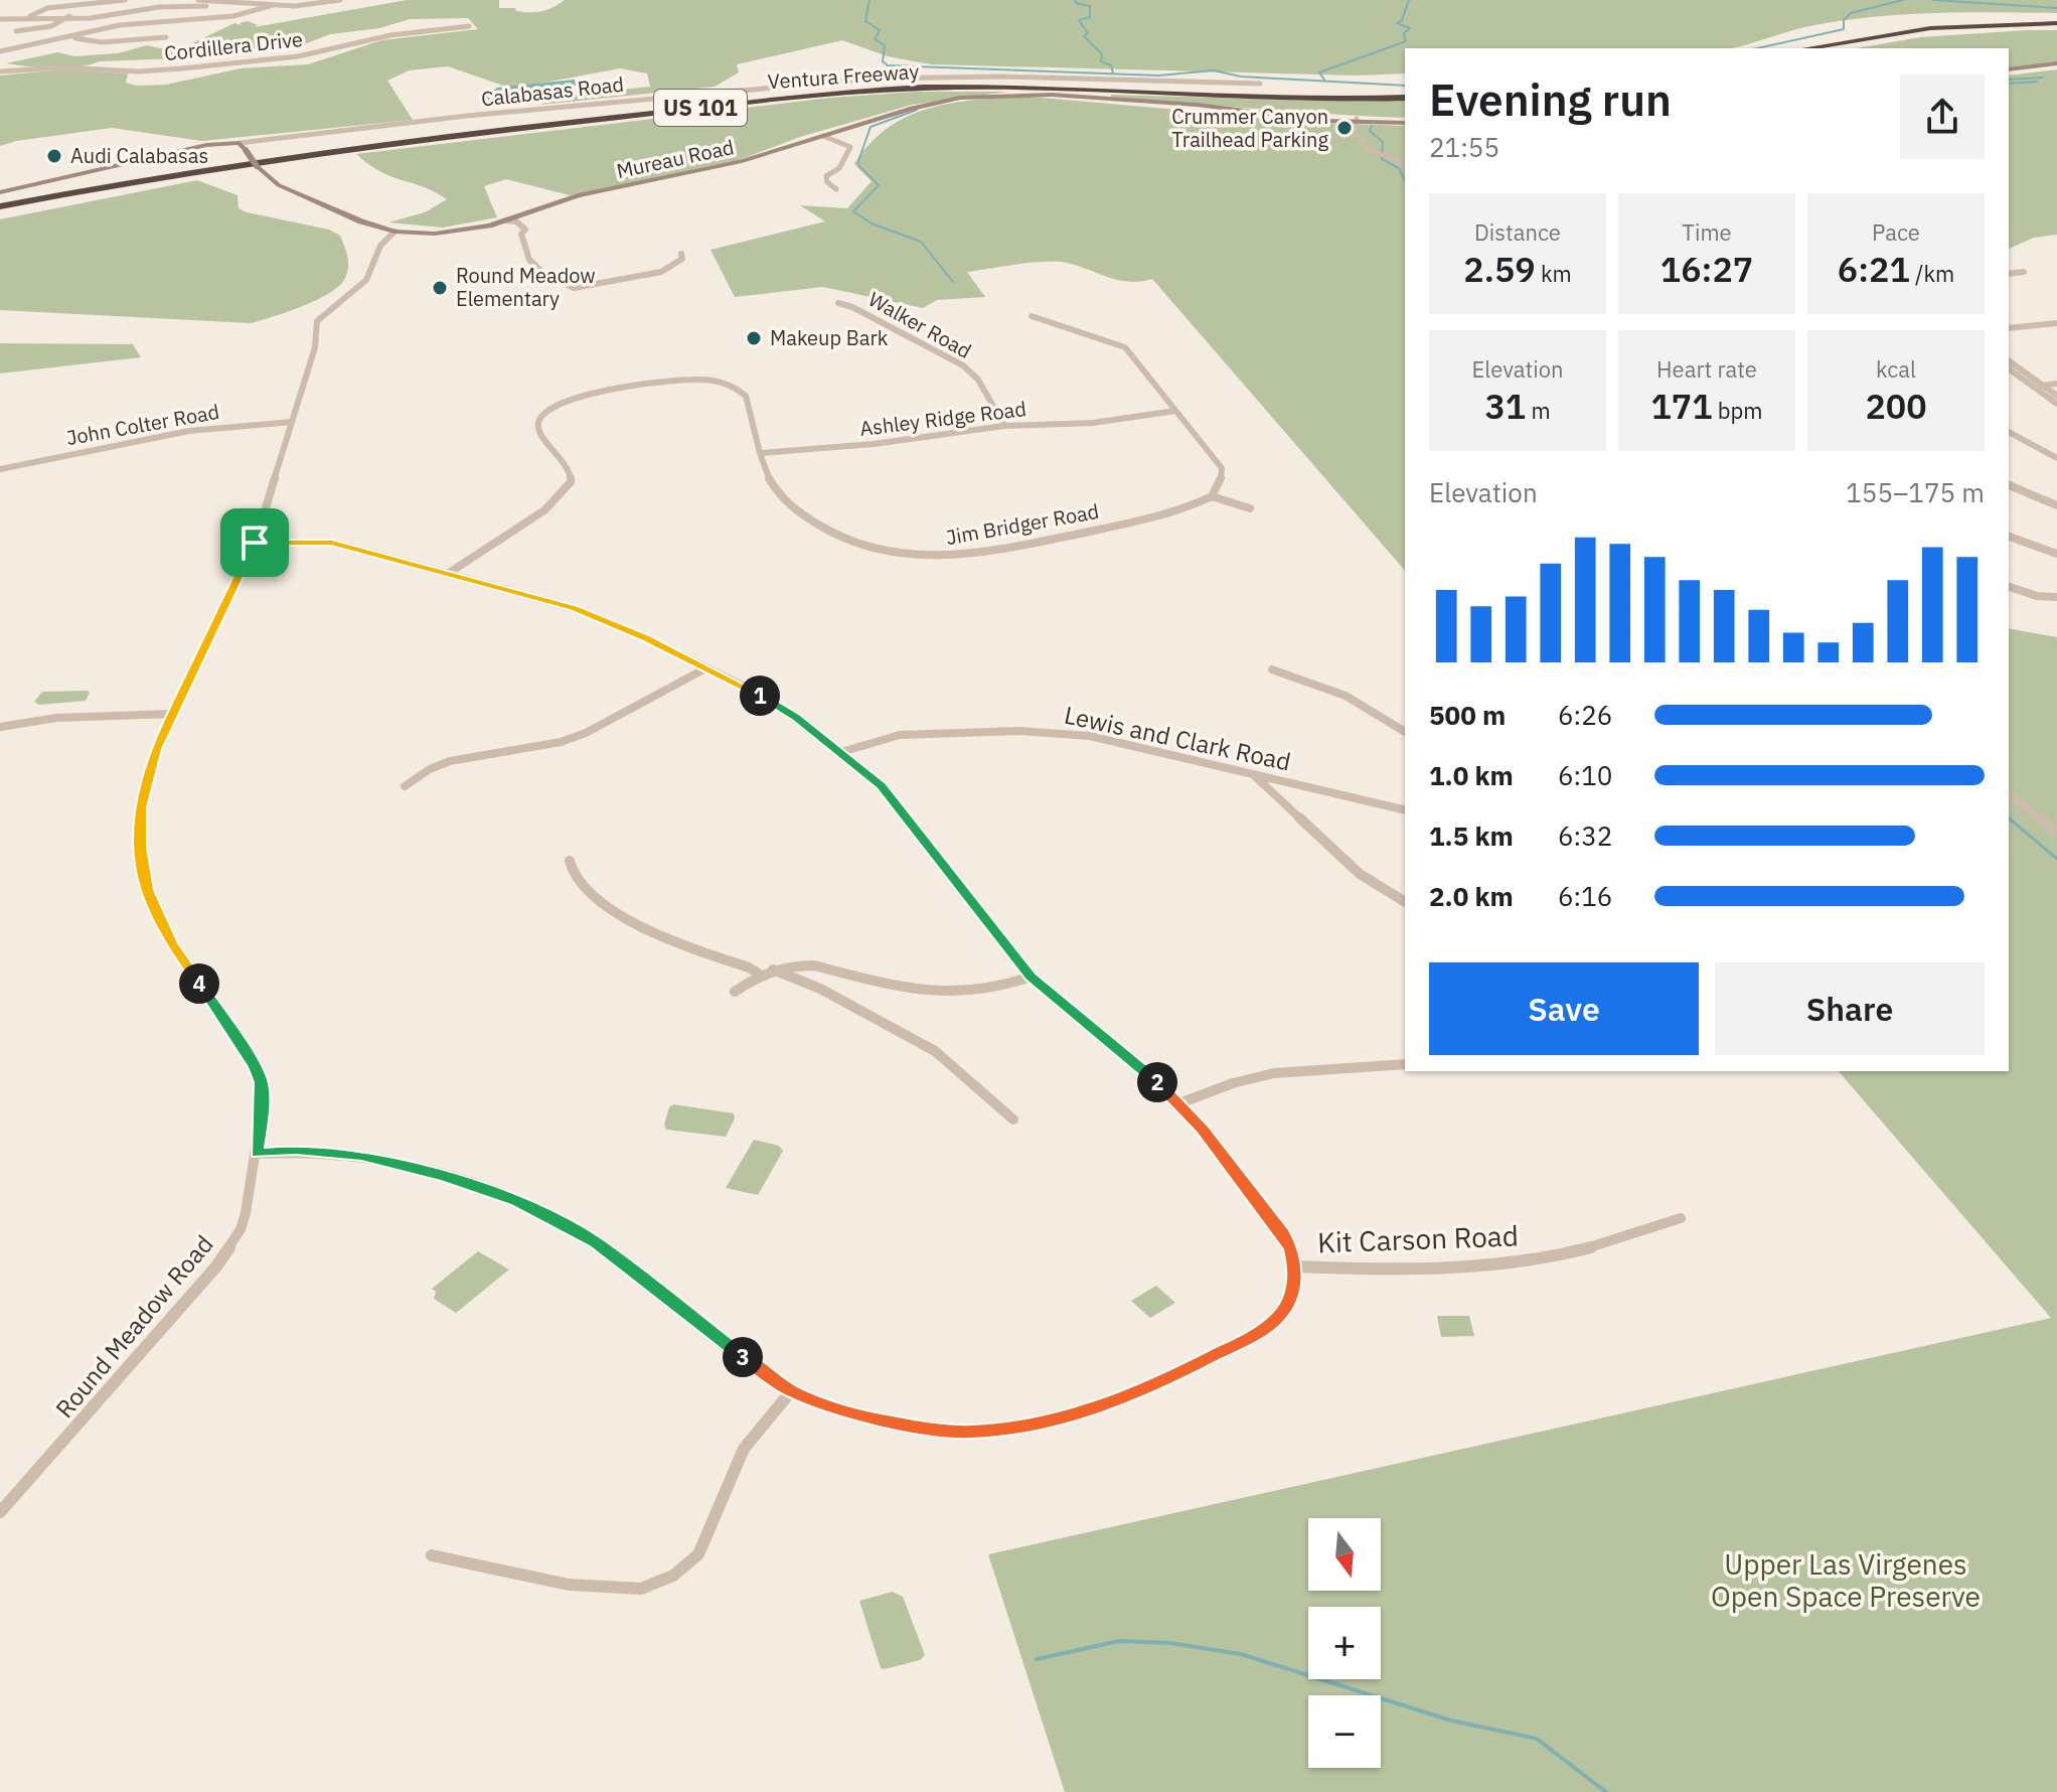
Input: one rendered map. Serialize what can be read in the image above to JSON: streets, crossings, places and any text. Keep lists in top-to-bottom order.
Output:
{
  "streets": {
    "highway": ["Ventura Freeway", "US 101"],
    "main road": ["Calabasas Road", "Mureau Road"],
    "street": [
      "Cordillera Drive",
      "Walker Road",
      "Ashley Ridge Road",
      "John Colter Road",
      "Jim Bridger Road",
      "Lewis and Clark Road",
      "Kit Carson Road",
      "Round Meadow Road"
    ]
  },
  "crossings": [
    ["Calabasas Road", "Mureau Road"],
    ["Mureau Road", "Round Meadow Road"],
    ["Walker Road", "Ashley Ridge Road"],
    ["Ashley Ridge Road", "Jim Bridger Road"],
    ["John Colter Road", "Round Meadow Road"]
  ],
  "parks": ["Upper Las Virgenes Open Space Preserve"],
  "places": [
    "Crummer Canyon Trailhead Parking",
    "Audi Calabasas",
    "Round Meadow Elementary",
    "Makeup Bark"
  ],
  "north": "bottom",
  "page": {
    "heading": ["Evening run", "21:55"],
    "stats": [
      ["Distance", "2.59 km"],
      ["Time", "16:27"],
      ["Pace", "6:21 /km"],
      ["Elevation", "31 m"],
      ["Heart rate", "171 bpm"],
      ["kcal", "200"]
    ],
    "chart": ["Elevation", "155–175 m"],
    "pins": [
      "1",
      "4",
      "2",
      "3"
    ],
    "list": [
      {
        "name": "500 m",
        "note": "6:26"
      },
      {
        "name": "1.0 km",
        "note": "6:10"
      },
      {
        "name": "1.5 km",
        "note": "6:32"
      },
      {
        "name": "2.0 km",
        "note": "6:16"
      }
    ],
    "buttons": ["Save", "Share"],
    "map_buttons": ["+", "−"]
  }
}
